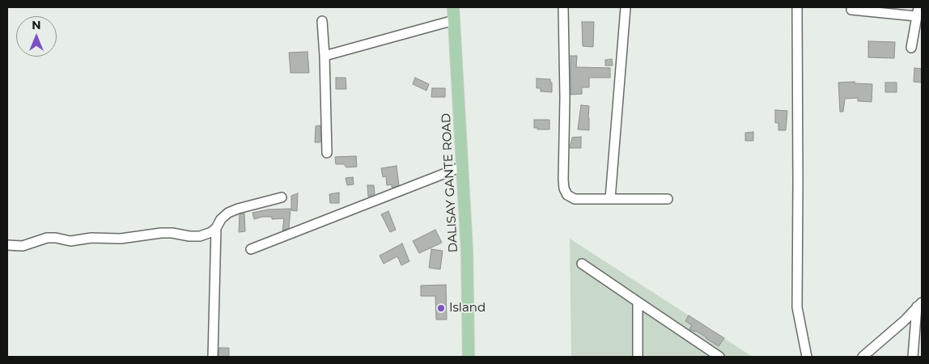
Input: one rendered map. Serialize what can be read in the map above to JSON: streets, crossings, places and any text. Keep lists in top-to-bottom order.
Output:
{
  "streets": {
    "main road": ["DALISAY GANTE ROAD"]
  },
  "places": ["Island"],
  "north": "top"
}
